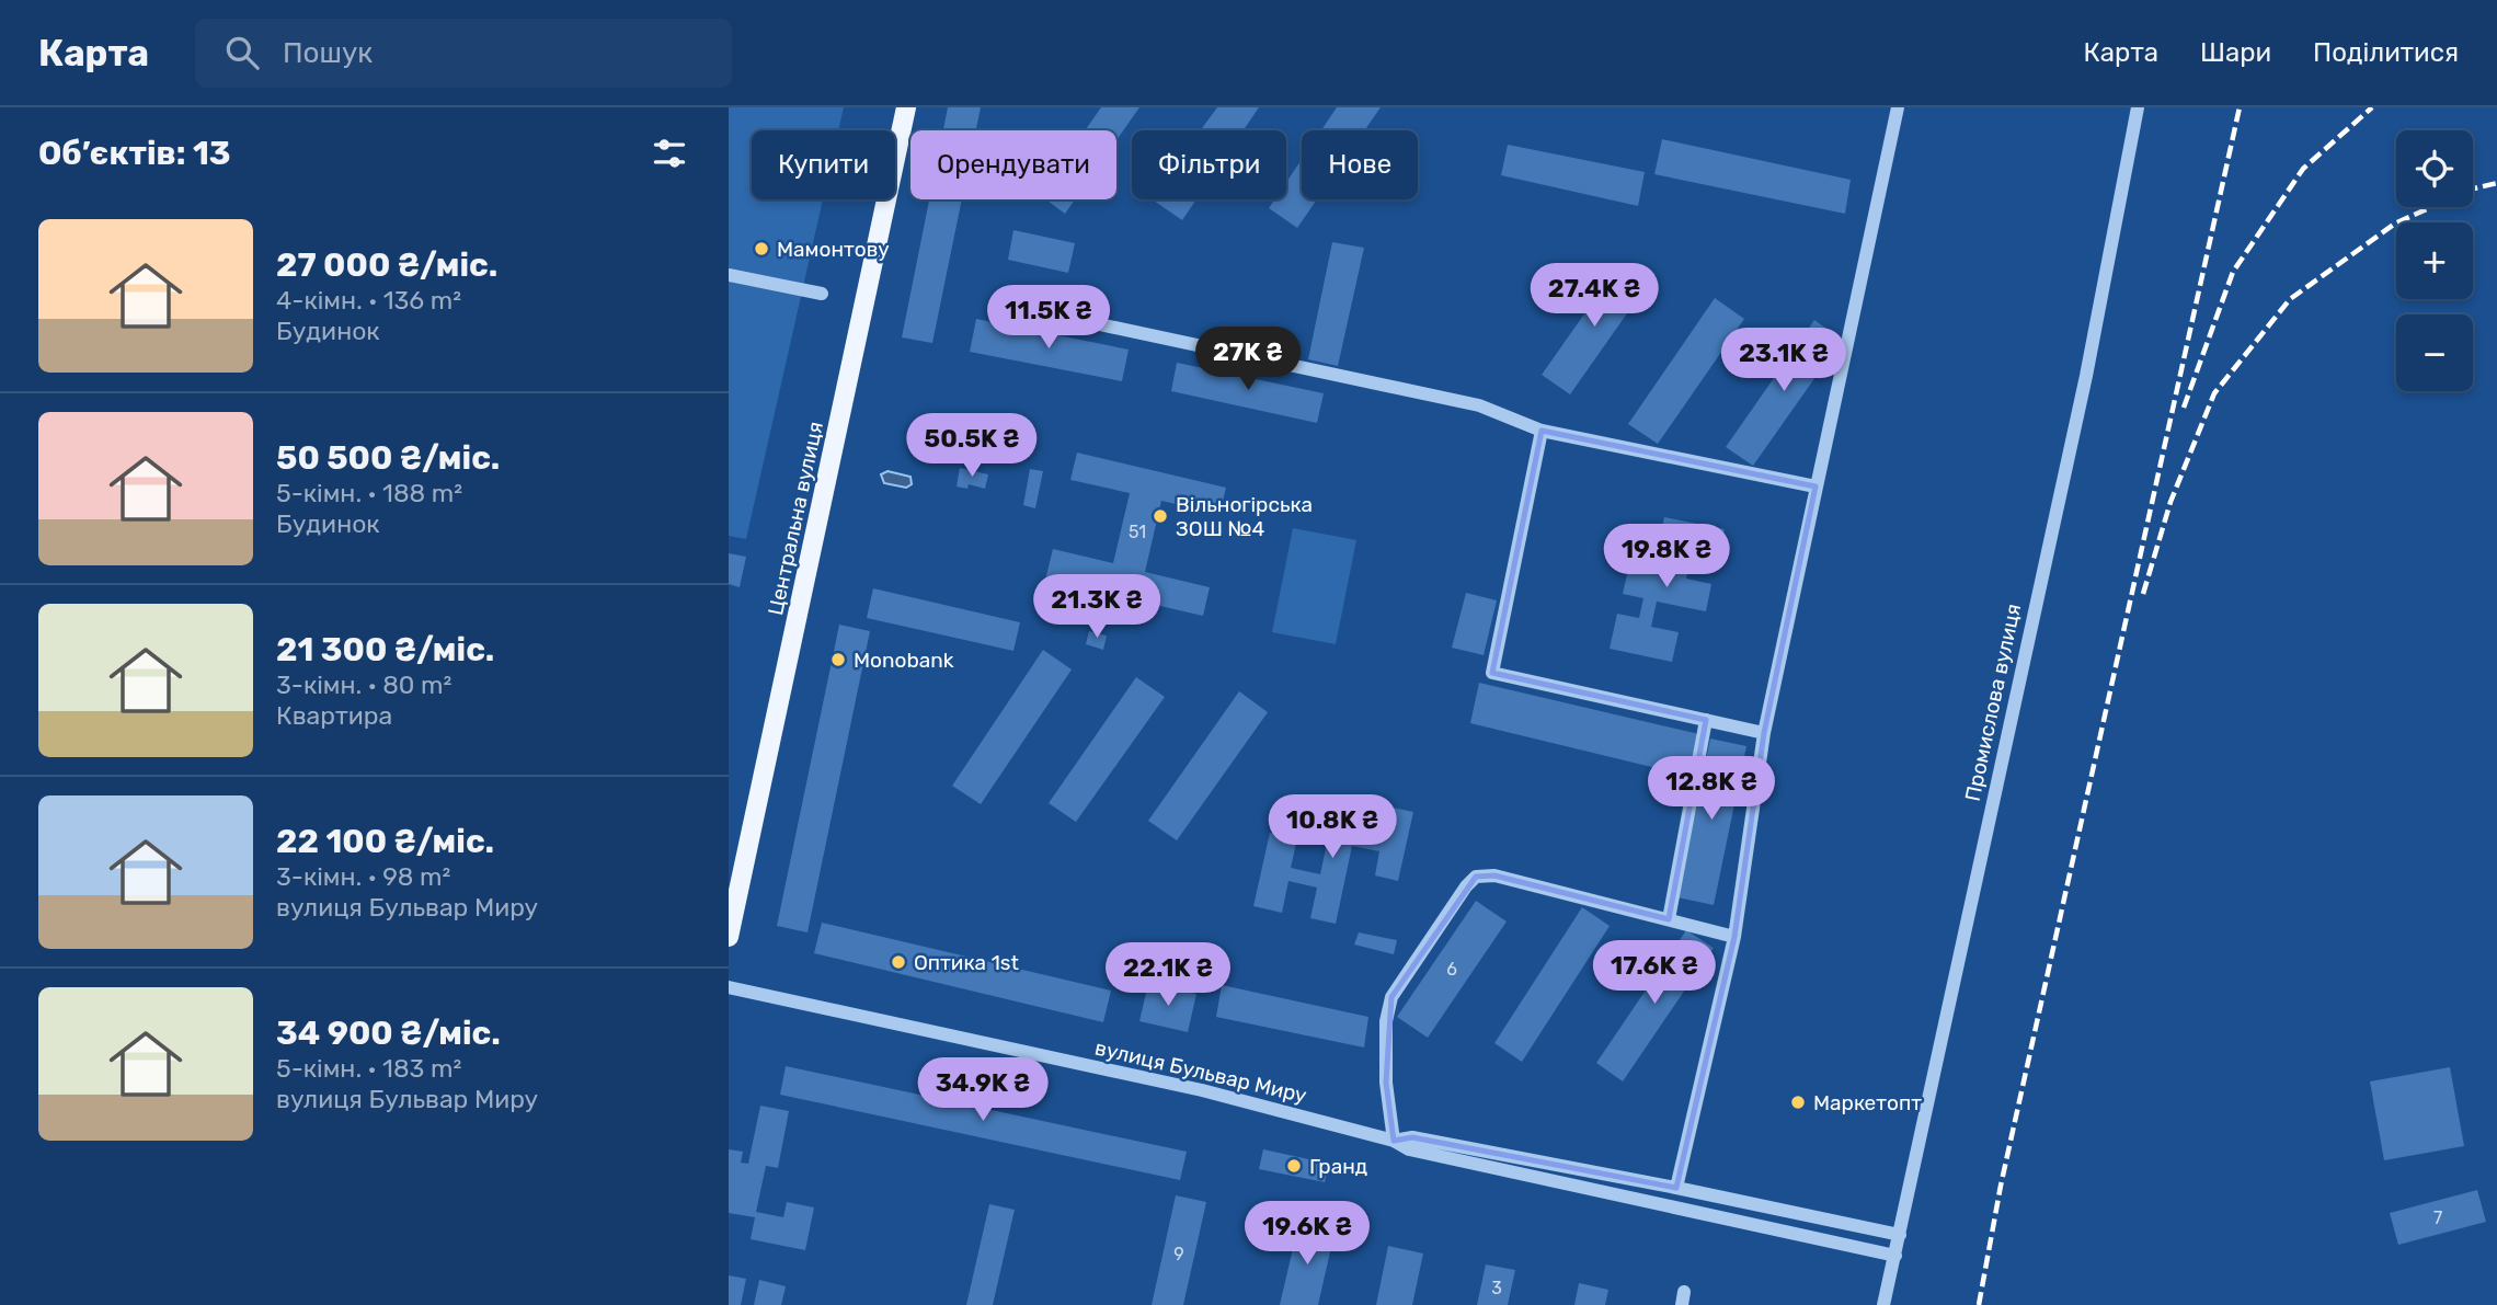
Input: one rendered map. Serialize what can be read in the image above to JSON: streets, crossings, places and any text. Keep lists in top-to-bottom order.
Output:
{
  "streets": {
    "main road": ["Центральна вулиця"],
    "street": ["Промислова вулиця", "вулиця Бульвар Миру"]
  },
  "crossings": [
    ["Промислова вулиця", "вулиця Бульвар Миру"]
  ],
  "places": [
    "Мамонтову",
    "Вільногірська ЗОШ №4",
    "Monobank",
    "Оптика 1st",
    "Маркетопт",
    "Гранд"
  ],
  "house_numbers": [
    "51",
    "6",
    "7",
    "9",
    "3"
  ],
  "page": {
    "header": "Карта",
    "search": "Пошук",
    "nav": ["Карта", "Шари", "Поділитися"],
    "heading": "Об’єктів: 13",
    "map_buttons": ["+", "−"],
    "chip": [
      "Купити",
      "Орендувати",
      "Фільтри",
      "Нове"
    ],
    "list": [
      {
        "name": "27 000 ₴/міс.",
        "note": "4-кімн. · 136 m² · Будинок"
      },
      {
        "name": "50 500 ₴/міс.",
        "note": "5-кімн. · 188 m² · Будинок"
      },
      {
        "name": "21 300 ₴/міс.",
        "note": "3-кімн. · 80 m² · Квартира"
      },
      {
        "name": "22 100 ₴/міс.",
        "note": "3-кімн. · 98 m² · вулиця Бульвар Миру"
      },
      {
        "name": "34 900 ₴/міс.",
        "note": "5-кімн. · 183 m² · вулиця Бульвар Миру"
      }
    ],
    "price": [
      "27.4K ₴",
      "11.5K ₴",
      "27K ₴",
      "23.1K ₴",
      "50.5K ₴",
      "19.8K ₴",
      "21.3K ₴",
      "12.8K ₴",
      "10.8K ₴",
      "17.6K ₴",
      "22.1K ₴",
      "34.9K ₴",
      "19.6K ₴"
    ]
  }
}
